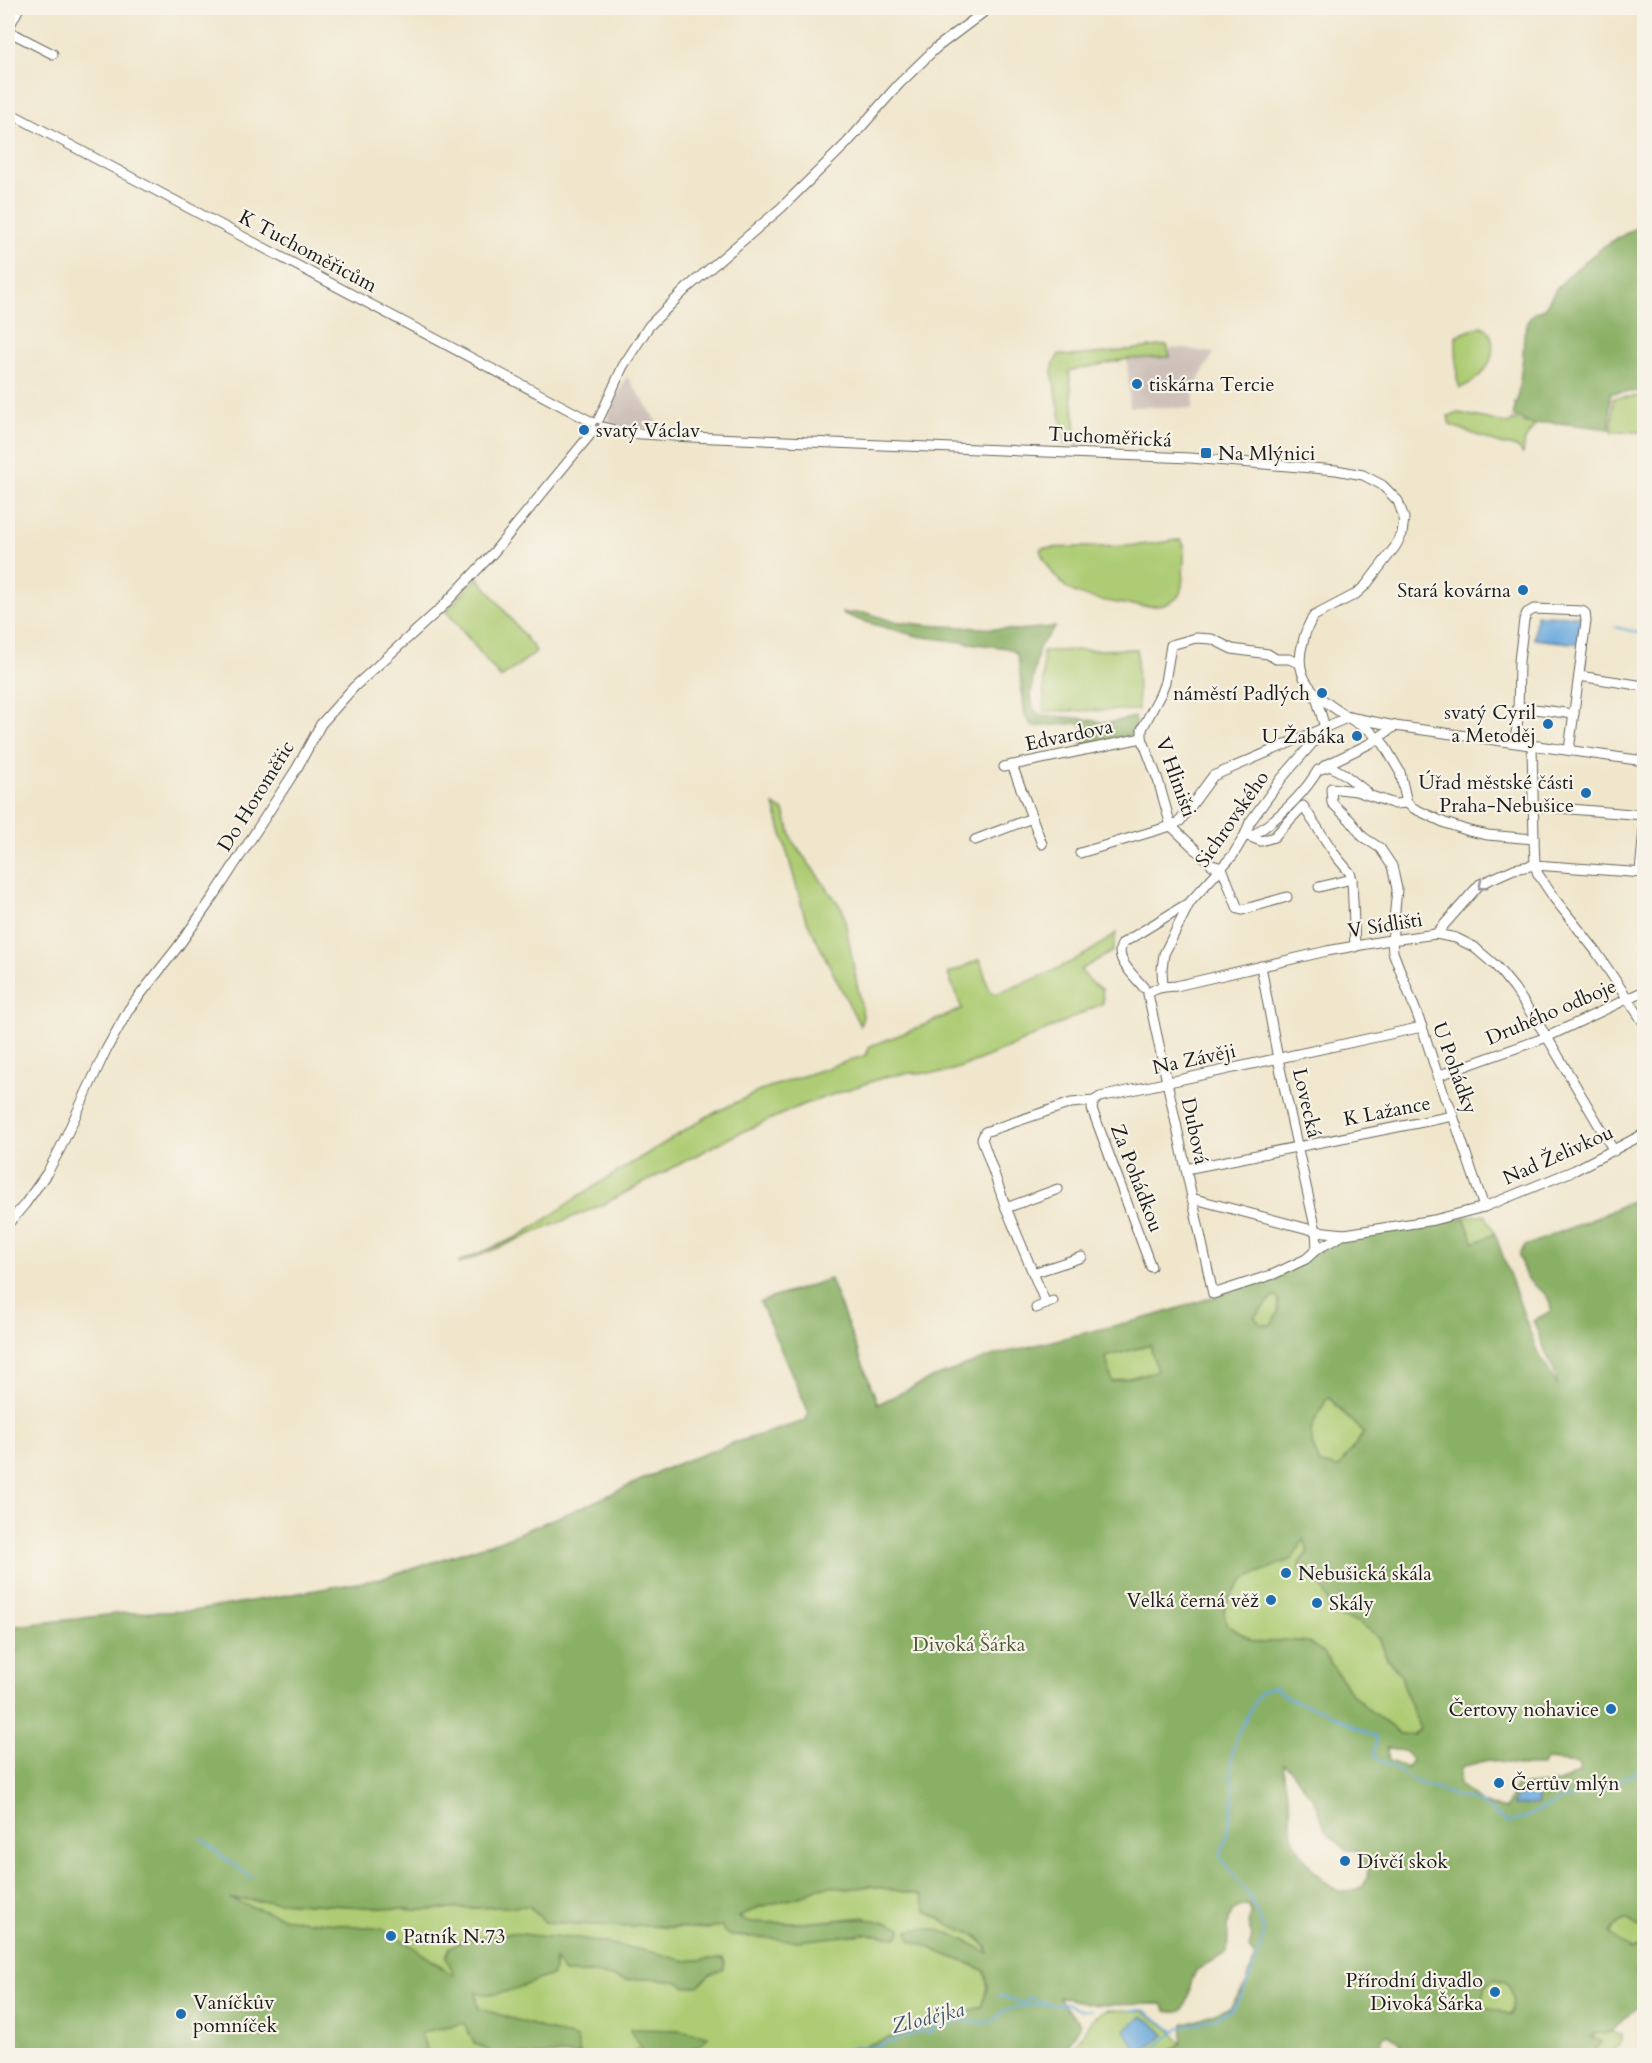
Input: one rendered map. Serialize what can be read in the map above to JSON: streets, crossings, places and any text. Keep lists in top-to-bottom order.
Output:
{
  "streets": {
    "street": [
      "K Tuchoměřicům",
      "Tuchoměřická",
      "Edvardova",
      "V Hliništi",
      "Do Horoměřic",
      "Sichrovského",
      "V Sídlišti",
      "Druhého odboje",
      "Na Závěji",
      "U Pohádky",
      "Lovecká",
      "K Lažance",
      "Dubová",
      "Nad Želivkou",
      "Za Pohádkou"
    ]
  },
  "crossings": [
    ["K Tuchoměřicům", "Tuchoměřická"],
    ["K Tuchoměřicům", "Do Horoměřic"],
    ["Tuchoměřická", "V Hliništi"],
    ["Tuchoměřická", "Do Horoměřic"],
    ["Edvardova", "V Hliništi"],
    ["V Hliništi", "Sichrovského"],
    ["Sichrovského", "V Sídlišti"],
    ["Sichrovského", "Dubová"],
    ["V Sídlišti", "Druhého odboje"],
    ["V Sídlišti", "U Pohádky"],
    ["V Sídlišti", "Lovecká"],
    ["V Sídlišti", "Dubová"],
    ["V Sídlišti", "Nad Želivkou"],
    ["Druhého odboje", "U Pohádky"],
    ["Na Závěji", "U Pohádky"],
    ["Na Závěji", "Lovecká"],
    ["Na Závěji", "Dubová"],
    ["Na Závěji", "Za Pohádkou"],
    ["U Pohádky", "K Lažance"],
    ["U Pohádky", "Nad Želivkou"],
    ["Lovecká", "K Lažance"],
    ["Lovecká", "Dubová"],
    ["K Lažance", "Dubová"]
  ],
  "water": ["Zlodějka"],
  "parks": ["Divoká Šárka"],
  "places": {
    "other": [
      "tiskárna Tercie",
      "svatý Václav",
      "Stará kovárna",
      "náměstí Padlých",
      "svatý Cyril a Metoděj",
      "U Žabáka",
      "Úřad městské části Praha-Nebušice",
      "Nebušická skála",
      "Velká černá věž",
      "Skály",
      "Čertovy nohavice",
      "Čertův mlýn",
      "Dívčí skok",
      "Patník N.73",
      "Přírodní divadlo Divoká Šárka",
      "Vaníčkův pomníček"
    ],
    "transit": ["Na Mlýnici"]
  }
}
